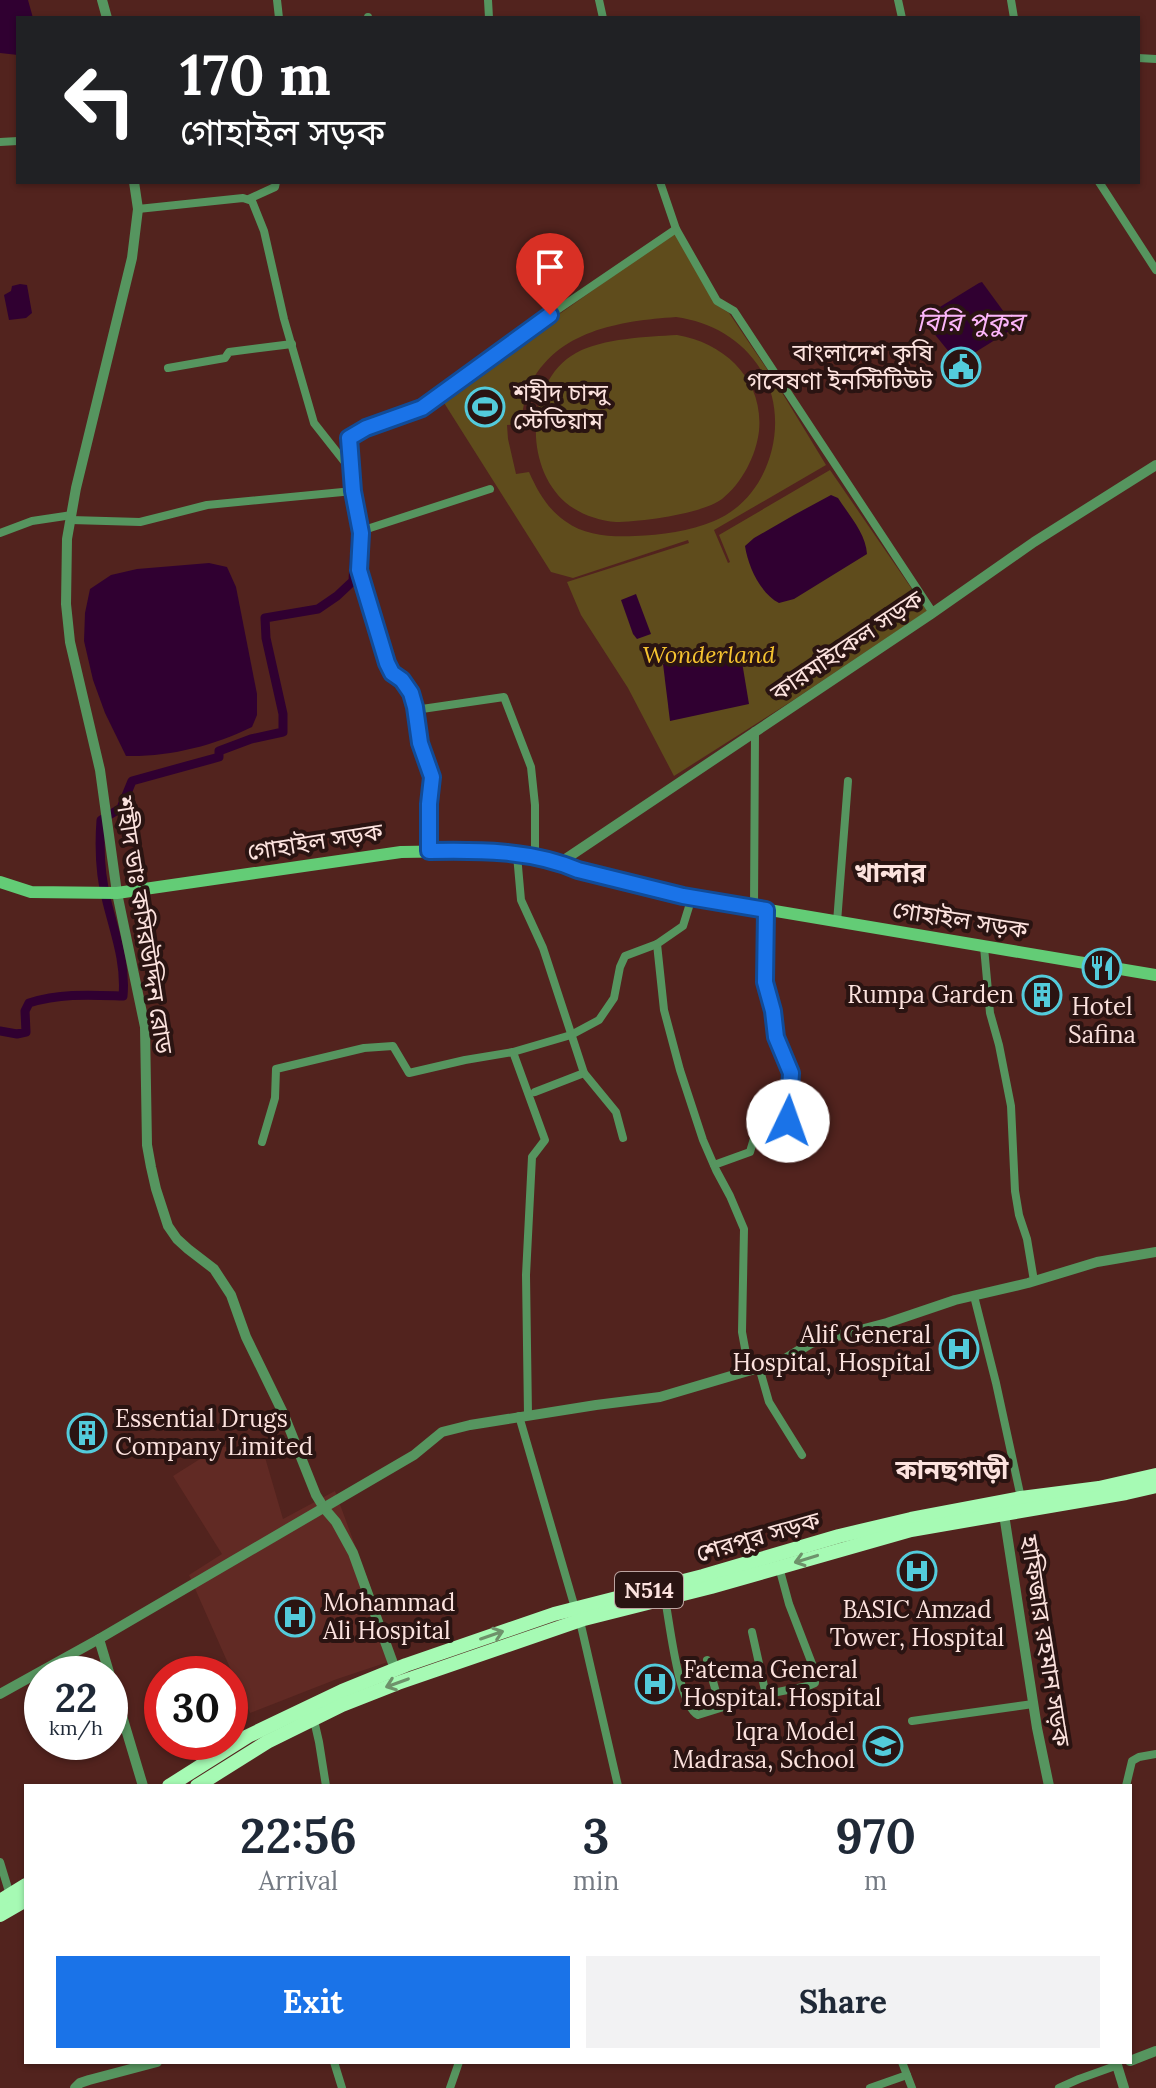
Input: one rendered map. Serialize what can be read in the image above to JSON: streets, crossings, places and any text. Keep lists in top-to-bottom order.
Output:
{
  "streets": {
    "highway": ["শেরপুর সড়ক", "N514"],
    "main road": ["গোহাইল সড়ক"],
    "street": ["কারমাইকেল সড়ক", "শহীদ ডাঃ কসিরউদ্দিন রোড", "হাফিজার রহমান সড়ক"]
  },
  "crossings": [
    ["কারমাইকেল সড়ক", "গোহাইল সড়ক"],
    ["গোহাইল সড়ক", "শহীদ ডাঃ কসিরউদ্দিন রোড"],
    ["শহীদ ডাঃ কসিরউদ্দিন রোড", "শেরপুর সড়ক"],
    ["শেরপুর সড়ক", "হাফিজার রহমান সড়ক"]
  ],
  "districts": ["খান্দার", "কানছগাড়ী"],
  "water": ["বিরি পুকুর"],
  "parks": ["Wonderland"],
  "places": {
    "public building": ["বাংলাদেশ কৃষি গবেষণা ইনস্টিটিউট"],
    "sports": ["শহীদ চান্দু স্টেডিয়াম"],
    "restaurant": ["Hotel Safina"],
    "building": ["Rumpa Garden", "Essential Drugs Company Limited"],
    "hospital": [
      "Alif General Hospital, Hospital",
      "BASIC Amzad Tower, Hospital",
      "Mohammad Ali Hospital",
      "Fatema General Hospital. Hospital"
    ],
    "school or university": ["Iqra Model Madrasa, School"]
  },
  "page": {
    "turn": ["170 m", "গোহাইল সড়ক"],
    "speed": "22 km/h",
    "limit": "30",
    "eta": [
      "22:56",
      "Arrival",
      "3",
      "min",
      "970",
      "m"
    ],
    "buttons": ["Exit", "Share"]
  }
}
